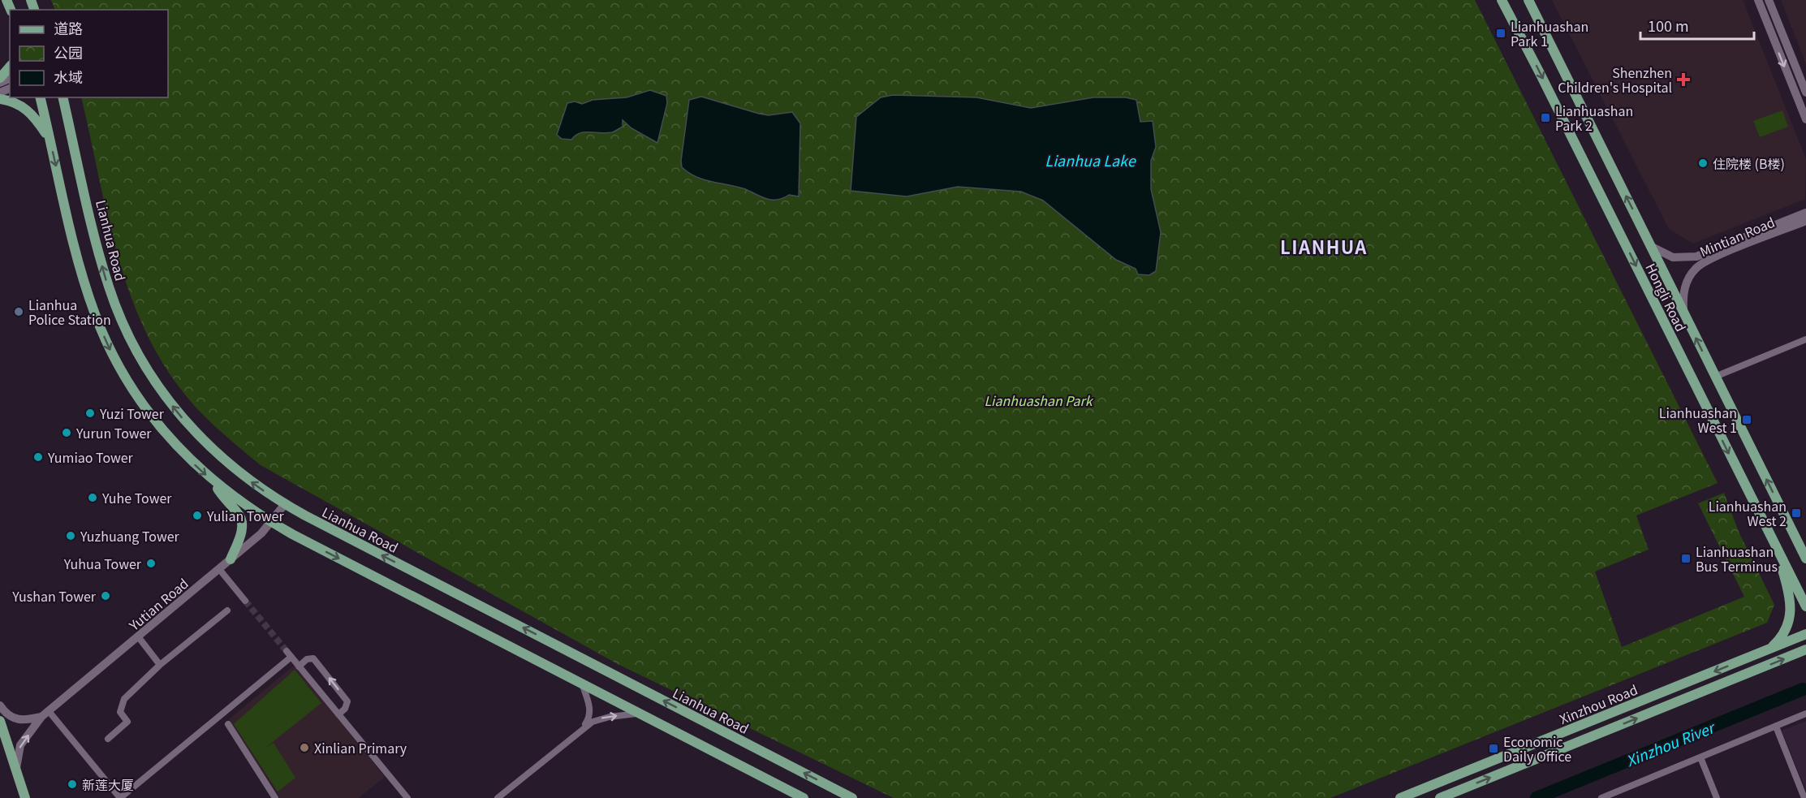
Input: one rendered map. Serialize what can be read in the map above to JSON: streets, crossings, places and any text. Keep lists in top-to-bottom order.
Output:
{
  "streets": {
    "main road": ["Lianhua Road", "Hongli Road", "Xinzhou Road"],
    "street": ["Mintian Road", "Yutian Road"]
  },
  "crossings": [
    ["Mintian Road", "Hongli Road"],
    ["Lianhua Road", "Yutian Road"]
  ],
  "districts": ["LIANHUA"],
  "water": ["Lianhua Lake", "Xinzhou River"],
  "parks": ["Lianhuashan Park"],
  "places": {
    "transit": [
      "Lianhuashan Park 1",
      "Lianhuashan Park 2",
      "Lianhuashan West 1",
      "Lianhuashan West 2",
      "Lianhuashan Bus Terminus",
      "Economic Daily Office"
    ],
    "health": ["Shenzhen Children's Hospital"],
    "other": [
      "住院楼 (B楼)",
      "Lianhua Police Station",
      "Yuzi Tower",
      "Yurun Tower",
      "Yumiao Tower",
      "Yuhe Tower",
      "Yulian Tower",
      "Yuzhuang Tower",
      "Yuhua Tower",
      "Yushan Tower",
      "Xinlian Primary",
      "新莲大厦"
    ]
  },
  "legend": ["道路", "公园", "水域"],
  "scale_bar": "100 m"
}
